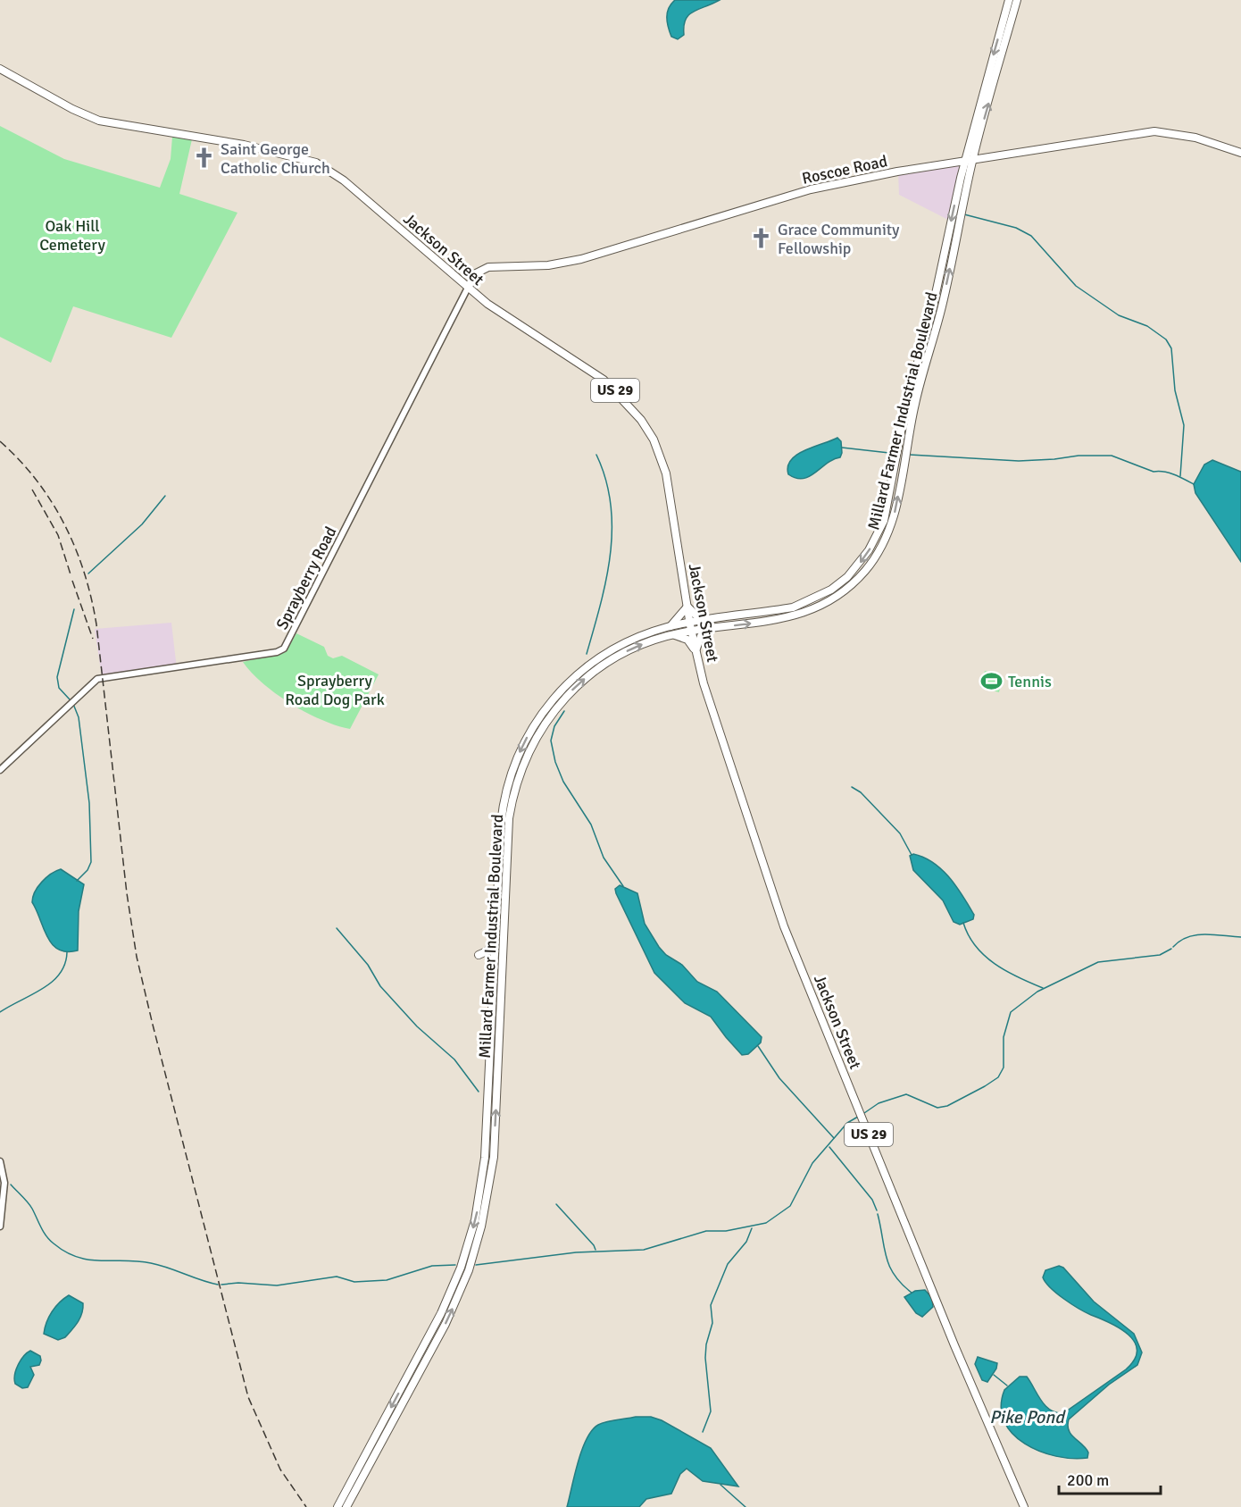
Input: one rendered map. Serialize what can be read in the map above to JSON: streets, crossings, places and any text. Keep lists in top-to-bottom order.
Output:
{
  "streets": {
    "main road": [
      "Roscoe Road",
      "Jackson Street",
      "US 29",
      "Millard Farmer Industrial Boulevard"
    ],
    "street": ["Sprayberry Road"]
  },
  "crossings": [
    ["Roscoe Road", "Jackson Street"],
    ["Roscoe Road", "Millard Farmer Industrial Boulevard"],
    ["Roscoe Road", "Sprayberry Road"],
    ["Jackson Street", "Millard Farmer Industrial Boulevard"],
    ["Jackson Street", "Sprayberry Road"]
  ],
  "water": ["Pike Pond"],
  "parks": ["Oak Hill Cemetery", "Sprayberry Road Dog Park"],
  "places": {
    "church": ["Saint George Catholic Church", "Grace Community Fellowship"],
    "sports": ["Tennis"]
  },
  "scale_bar": "200 m"
}
